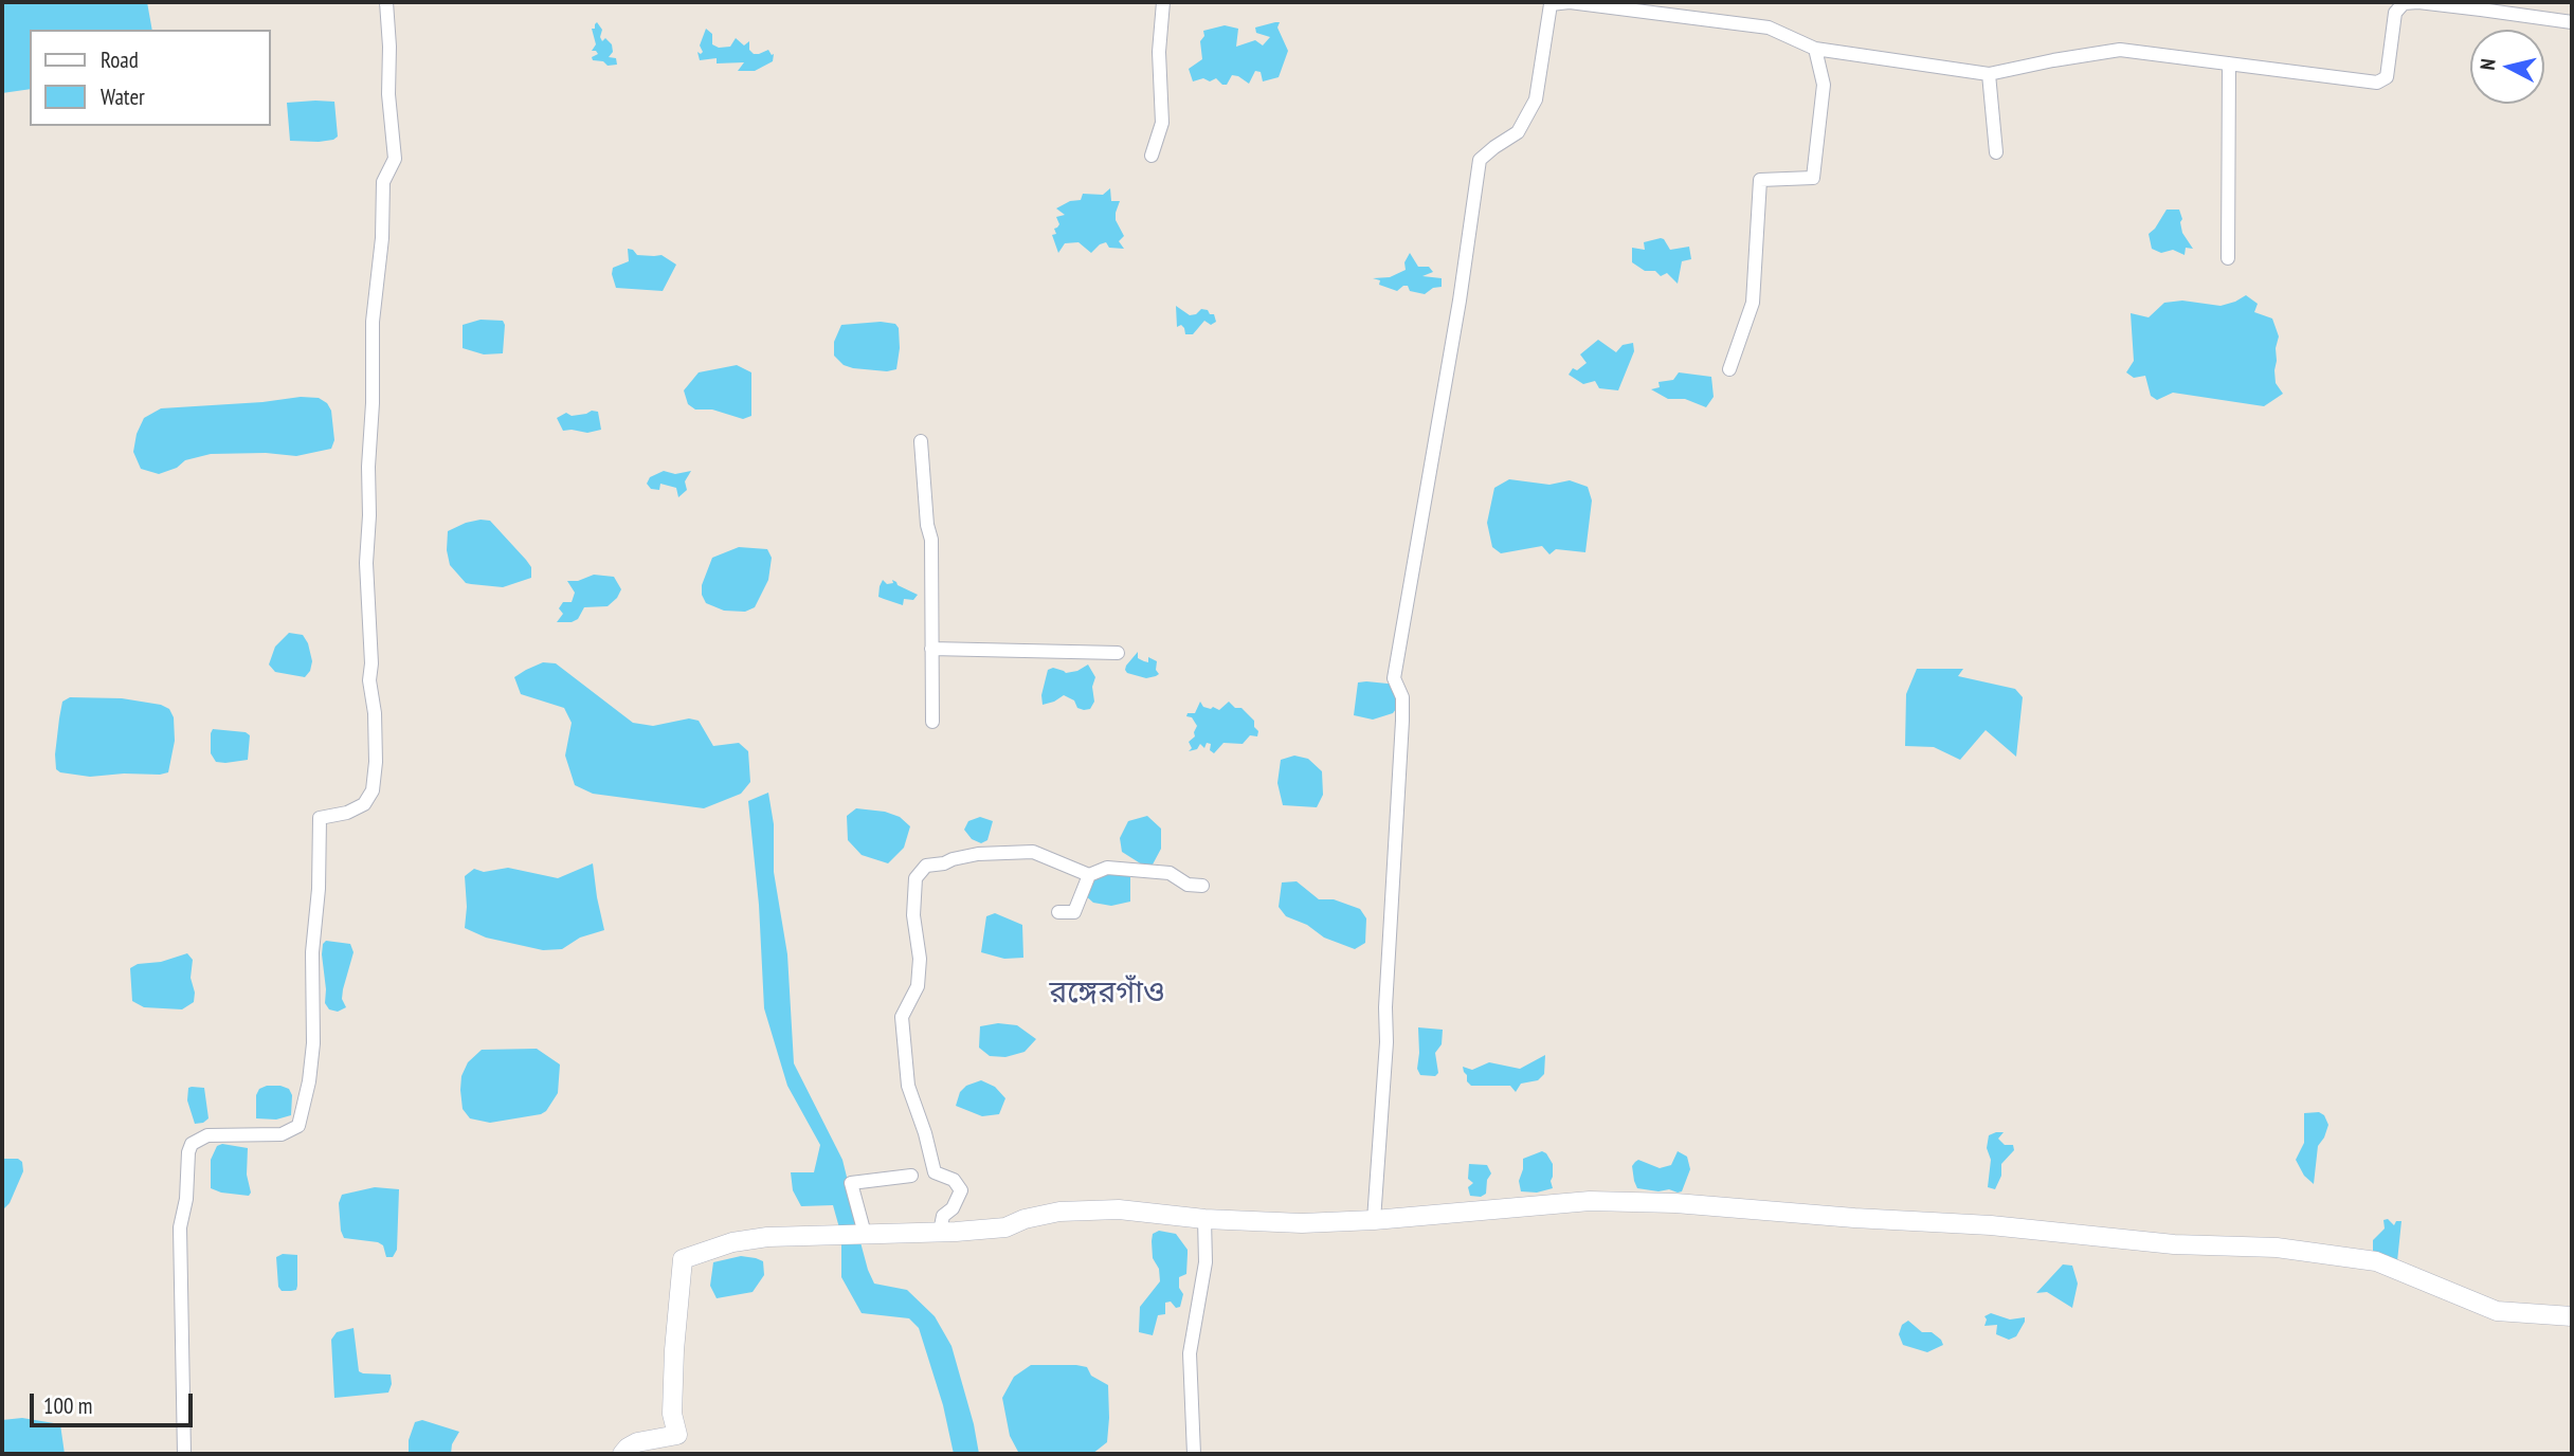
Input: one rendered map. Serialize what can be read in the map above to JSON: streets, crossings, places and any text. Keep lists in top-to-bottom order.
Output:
{
  "districts": ["রঙ্গেরগাঁও"],
  "legend": ["Road", "Water"],
  "scale_bar": "100 m",
  "north": "left"
}
